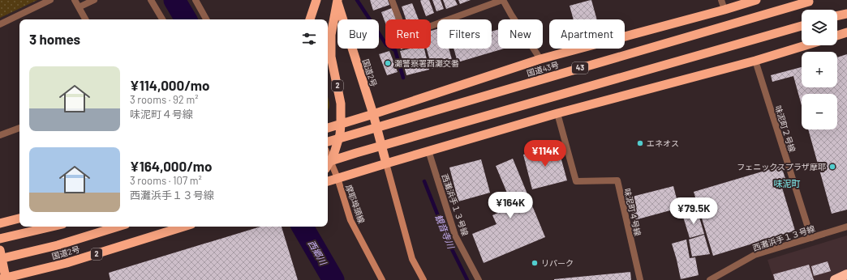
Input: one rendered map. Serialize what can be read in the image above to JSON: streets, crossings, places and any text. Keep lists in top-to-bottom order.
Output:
{
  "streets": {
    "highway": [
      "43",
      "国道43号",
      "国道2号",
      "2"
    ],
    "main road": ["摩耶埠頭線"],
    "street": ["味泥町２号線", "西灘浜手１３号線", "味泥町４号線"]
  },
  "crossings": [
    ["43", "国道2号"],
    ["国道2号", "2"],
    ["2", "摩耶埠頭線"],
    ["味泥町２号線", "西灘浜手１３号線"]
  ],
  "districts": ["味泥町"],
  "water": ["観音寺川", "西郷川"],
  "places": [
    "灘警察署西灘交番",
    "エネオス",
    "フェニックスプラザ摩耶",
    "リパーク"
  ],
  "page": {
    "map_buttons": ["+", "−"],
    "chip": [
      "Buy",
      "Rent",
      "Filters",
      "New",
      "Apartment"
    ],
    "heading": "3 homes",
    "list": [
      {
        "name": "¥114,000/mo",
        "note": "3 rooms · 92 m² · 味泥町４号線"
      },
      {
        "name": "¥164,000/mo",
        "note": "3 rooms · 107 m² · 西灘浜手１３号線"
      }
    ],
    "price": ["¥114K", "¥164K", "¥79.5K"]
  }
}
